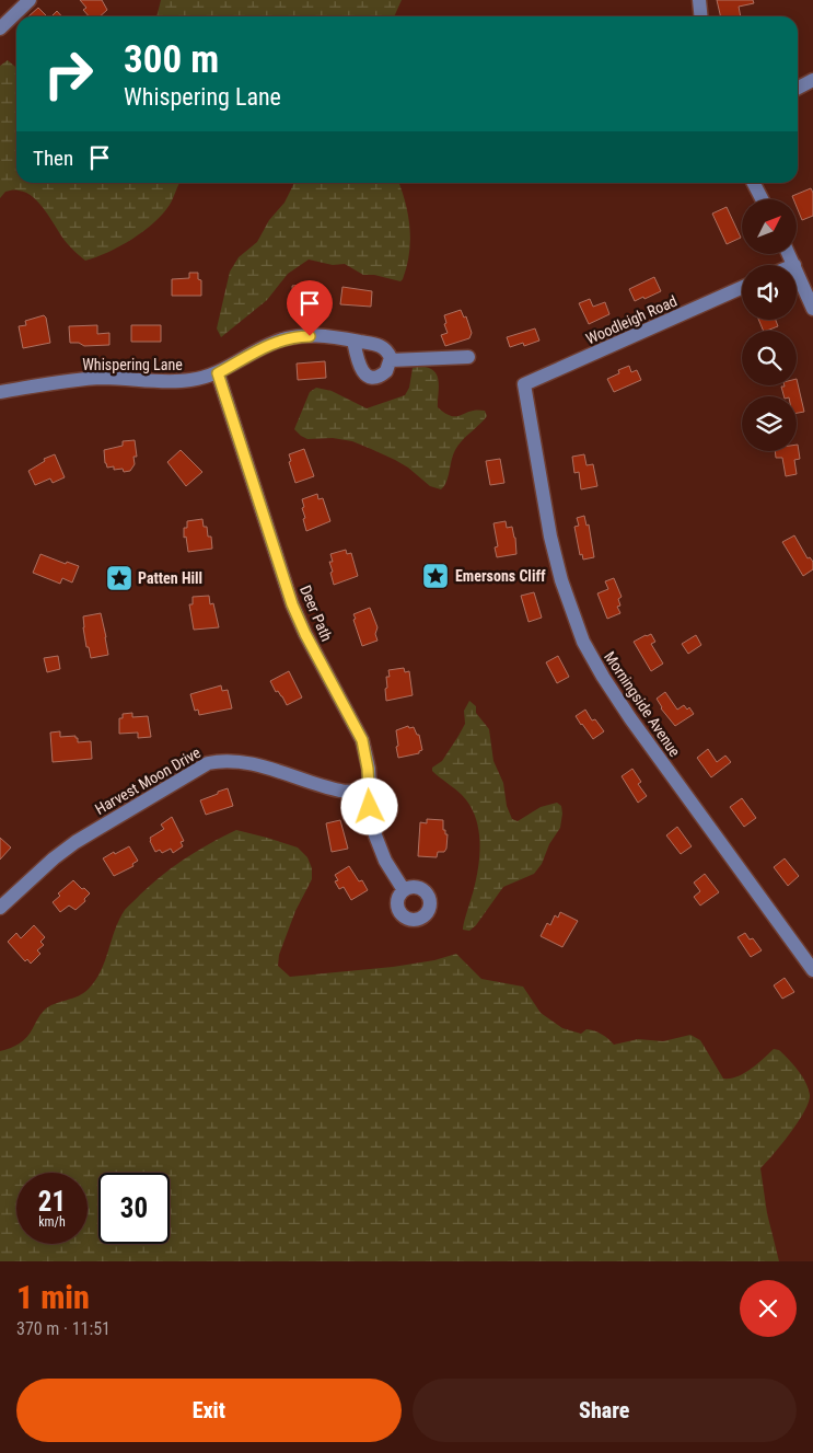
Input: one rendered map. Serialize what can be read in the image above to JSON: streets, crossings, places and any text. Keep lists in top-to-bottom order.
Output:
{
  "streets": {
    "street": [
      "Woodleigh Road",
      "Whispering Lane",
      "Deer Path",
      "Morningside Avenue",
      "Harvest Moon Drive"
    ]
  },
  "crossings": [
    ["Woodleigh Road", "Morningside Avenue"],
    ["Whispering Lane", "Deer Path"],
    ["Deer Path", "Harvest Moon Drive"]
  ],
  "places": {
    "place": ["Emersons Cliff", "Patten Hill"]
  },
  "north": "top right",
  "page": {
    "turn": ["300 m", "Whispering Lane"],
    "then": "Then",
    "speed": "21 km/h",
    "limit": "30",
    "heading": ["1 min", "370 m · 11:51"],
    "buttons": ["Exit", "Share"]
  }
}
